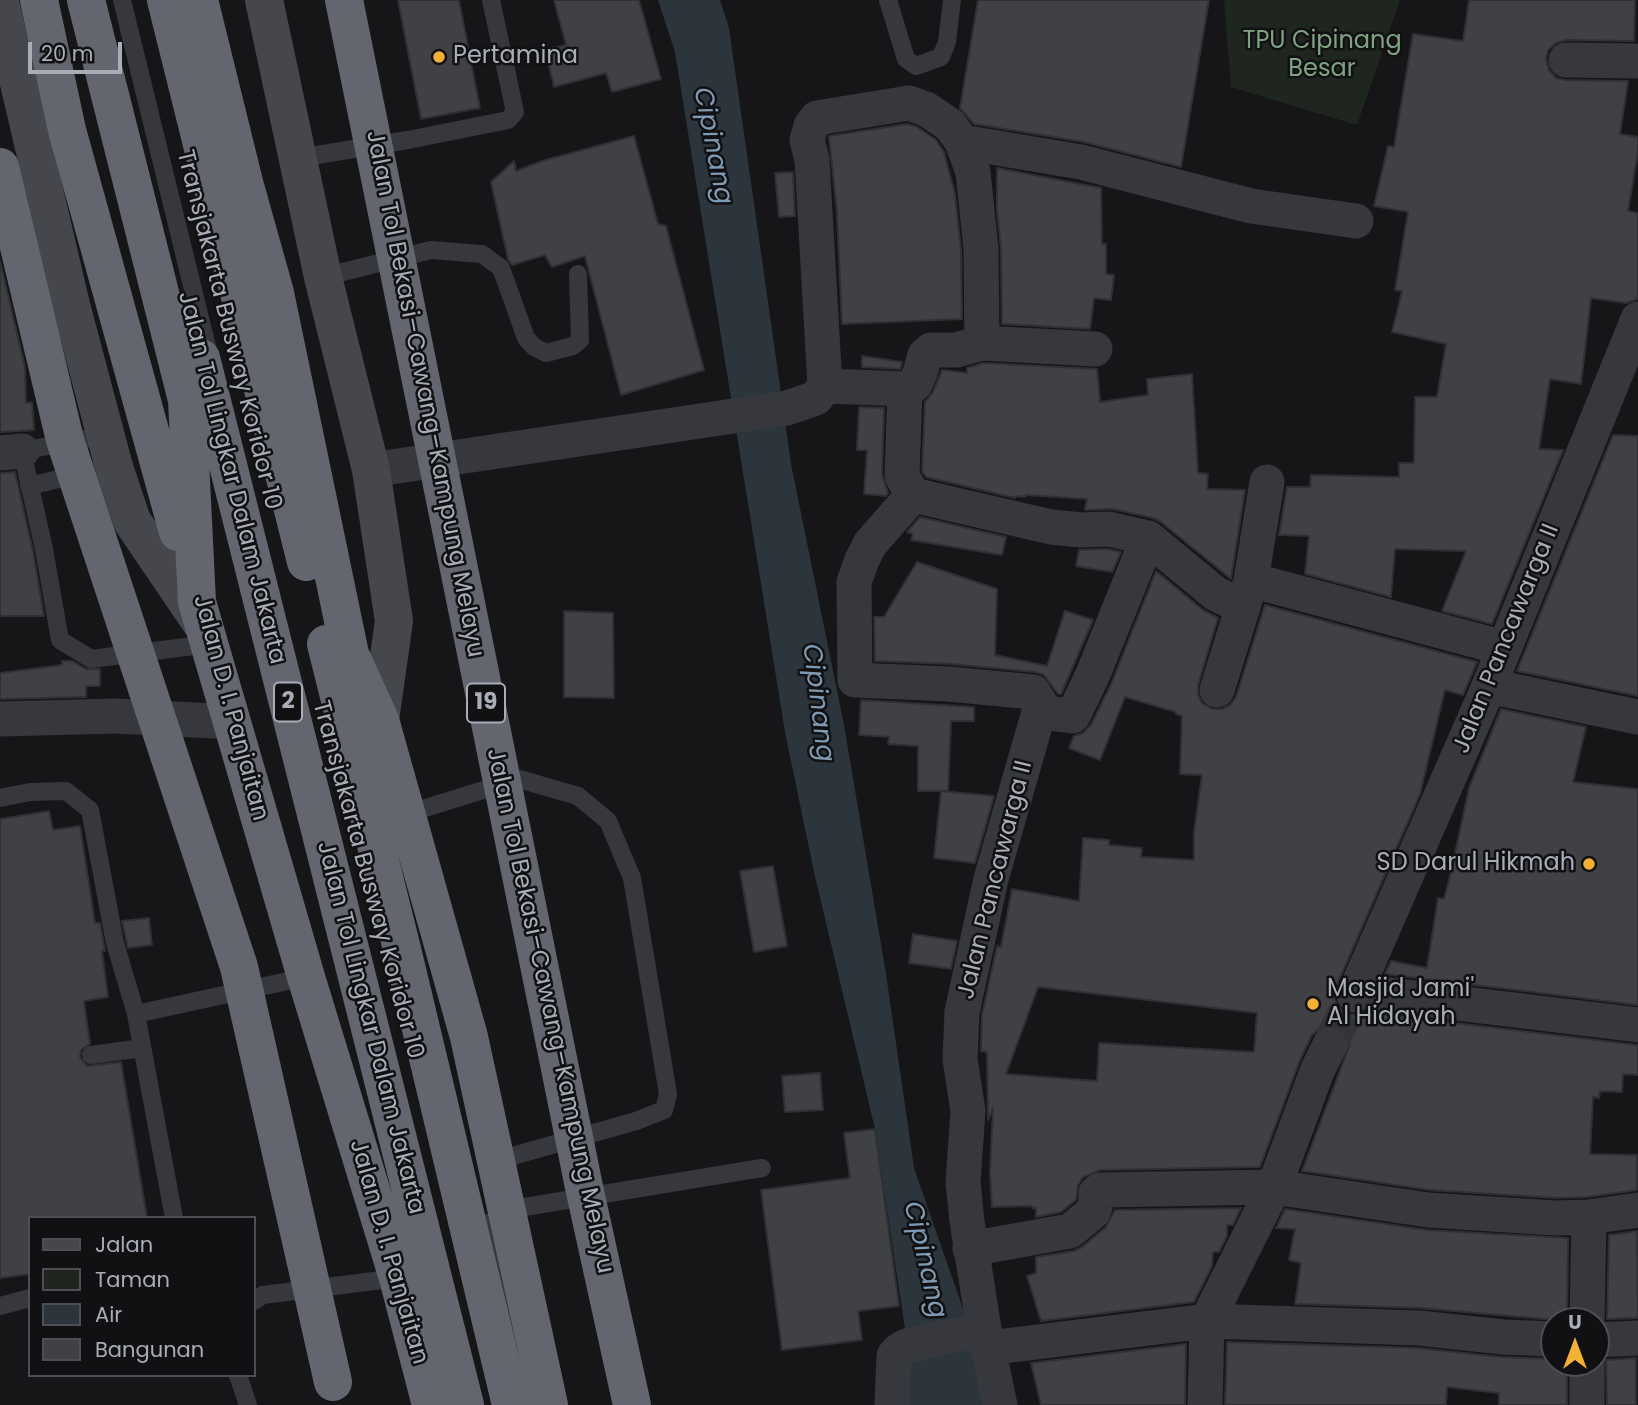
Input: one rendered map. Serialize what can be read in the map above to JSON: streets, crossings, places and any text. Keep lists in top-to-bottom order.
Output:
{
  "streets": {
    "highway": [
      "Jalan Tol Bekasi–Cawang–Kampung Melayu",
      "Jalan Tol Lingkar Dalam Jakarta",
      "2",
      "19",
      "Jalan D. I. Panjaitan"
    ],
    "street": ["Jalan Pancawarga II"],
    "lane": ["Transjakarta Busway Koridor 10"]
  },
  "water": ["Cipinang"],
  "parks": ["TPU Cipinang Besar"],
  "places": ["Pertamina", "SD Darul Hikmah", "Masjid Jami' Al Hidayah"],
  "legend": [
    "Jalan",
    "Taman",
    "Air",
    "Bangunan"
  ],
  "scale_bar": "20 m",
  "north": "top"
}
